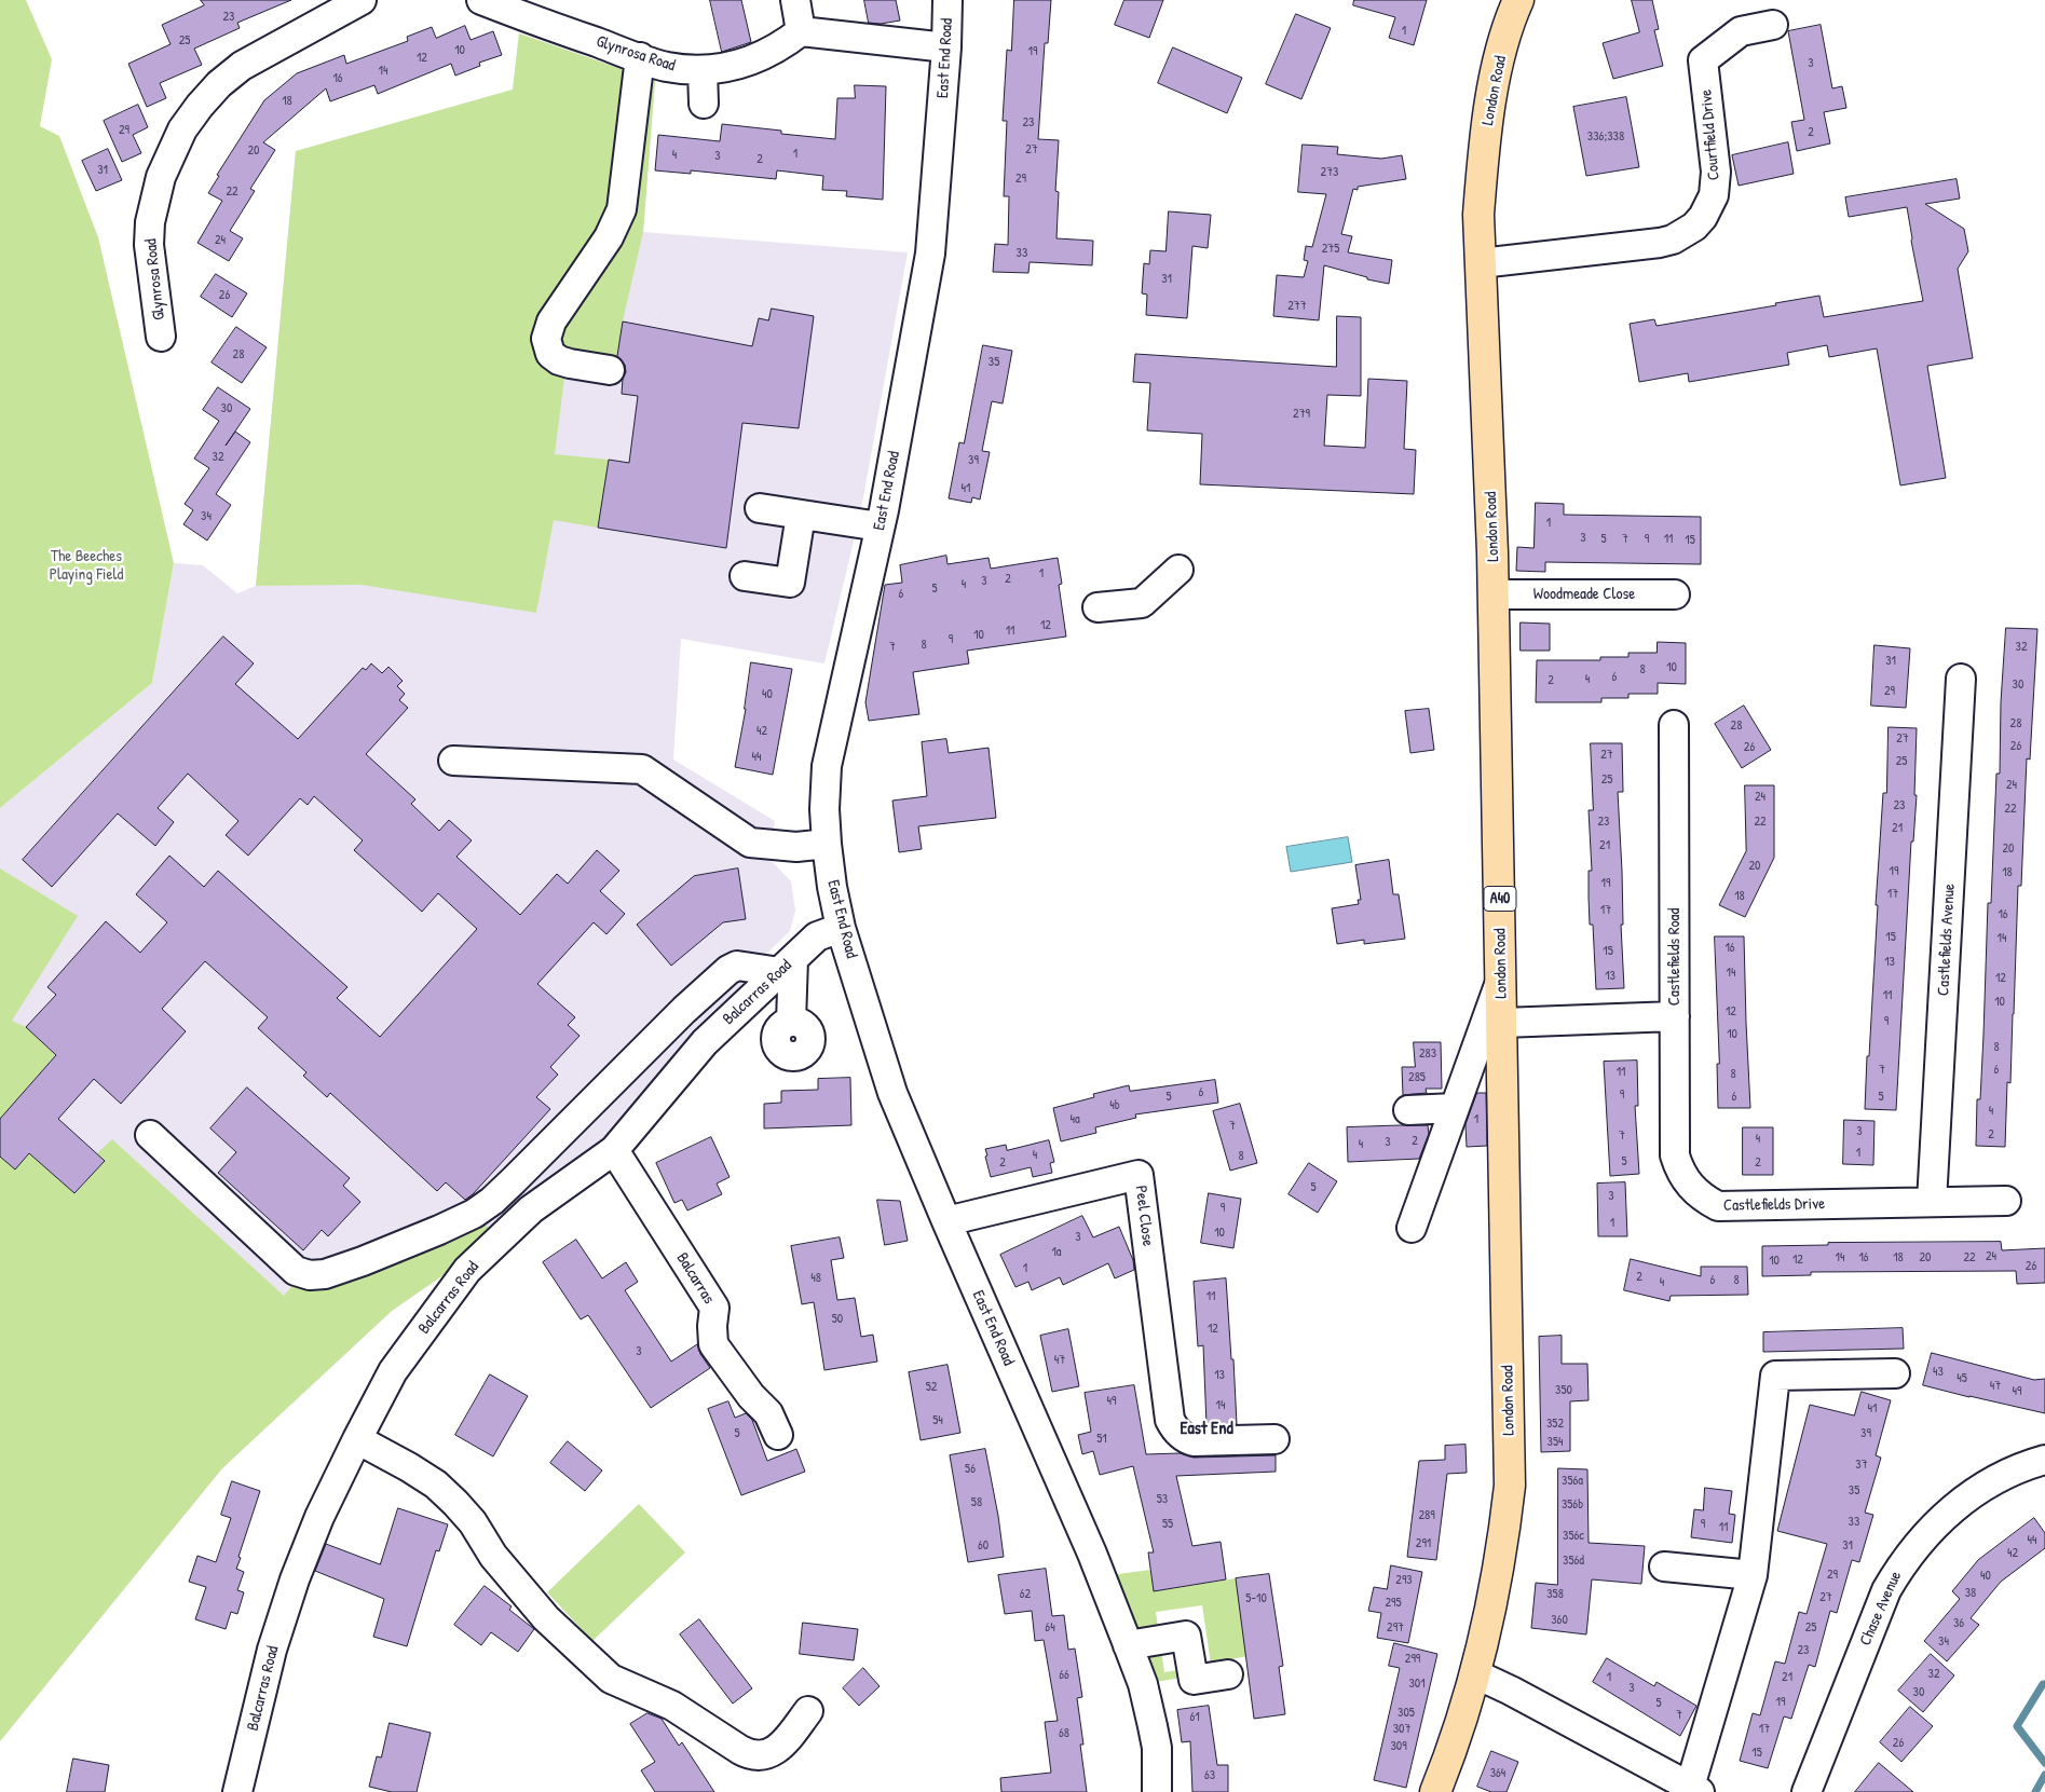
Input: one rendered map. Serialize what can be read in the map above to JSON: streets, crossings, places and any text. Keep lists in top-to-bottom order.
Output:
{
  "streets": {
    "highway": ["London Road", "A40"],
    "street": [
      "Glynrosa Road",
      "East End Road",
      "Courtfield Drive",
      "Woodmeade Close",
      "Castlefields Avenue",
      "Castlefields Road",
      "Balcarras Road",
      "Castlefields Drive",
      "Peel Close",
      "Balcarras",
      "Chase Avenue"
    ]
  },
  "crossings": [
    ["East End Road", "Balcarras Road"],
    ["East End Road", "Peel Close"],
    ["London Road", "Courtfield Drive"],
    ["London Road", "Woodmeade Close"],
    ["London Road", "Castlefields Road"],
    ["Castlefields Avenue", "Castlefields Drive"],
    ["Castlefields Road", "Castlefields Drive"],
    ["Balcarras Road", "Balcarras"]
  ],
  "districts": ["East End"],
  "parks": ["The Beeches Playing Field"],
  "house_numbers": [
    "23",
    "1",
    "25",
    "10",
    "19",
    "12",
    "3",
    "14",
    "16",
    "18",
    "23",
    "29",
    "2",
    "336;338",
    "27",
    "20",
    "1",
    "4",
    "3",
    "2",
    "31",
    "273",
    "29",
    "22",
    "24",
    "275",
    "33",
    "31",
    "26",
    "277",
    "28",
    "35",
    "30",
    "279",
    "32",
    "39",
    "41",
    "34",
    "1",
    "3",
    "5",
    "7",
    "9",
    "11",
    "15",
    "1",
    "2",
    "3",
    "4",
    "5",
    "6",
    "12",
    "11",
    "10",
    "9",
    "8",
    "7",
    "32",
    "31",
    "10",
    "8",
    "6",
    "4",
    "2",
    "30",
    "29",
    "40",
    "28",
    "28",
    "42",
    "27",
    "26",
    "26",
    "27",
    "44",
    "25",
    "25",
    "24",
    "24",
    "23",
    "22",
    "23",
    "22",
    "21",
    "21",
    "20",
    "20",
    "19",
    "18",
    "19",
    "17",
    "18",
    "17",
    "16",
    "15",
    "14",
    "16",
    "15",
    "13",
    "14",
    "13",
    "12",
    "11",
    "10",
    "12",
    "9",
    "10",
    "8",
    "283",
    "7",
    "6",
    "11",
    "8",
    "285",
    "6",
    "9",
    "5",
    "6",
    "5",
    "4b",
    "4",
    "4a",
    "1",
    "7",
    "3",
    "2",
    "7",
    "4",
    "2",
    "3",
    "4",
    "1",
    "4",
    "8",
    "5",
    "2",
    "2",
    "5",
    "3",
    "9",
    "1",
    "10",
    "3",
    "1a",
    "24",
    "14",
    "16",
    "18",
    "20",
    "22",
    "12",
    "10",
    "26",
    "1",
    "2",
    "48",
    "6",
    "8",
    "4",
    "11",
    "50",
    "12",
    "3",
    "47",
    "43",
    "13",
    "45",
    "47",
    "52",
    "350",
    "49",
    "49",
    "14",
    "41",
    "54",
    "352",
    "5",
    "39",
    "51",
    "354",
    "37",
    "56",
    "356a",
    "35",
    "53",
    "58",
    "356b",
    "289",
    "33",
    "55",
    "9",
    "11",
    "356c",
    "44",
    "291",
    "60",
    "31",
    "42",
    "356d",
    "29",
    "40",
    "293",
    "38",
    "62",
    "358",
    "27",
    "5-10",
    "295",
    "360",
    "36",
    "64",
    "297",
    "25",
    "34",
    "23",
    "299",
    "32",
    "66",
    "1",
    "21",
    "301",
    "3",
    "30",
    "19",
    "5",
    "305",
    "7",
    "61",
    "307",
    "17",
    "68",
    "26",
    "309",
    "15",
    "364",
    "63"
  ]
}
